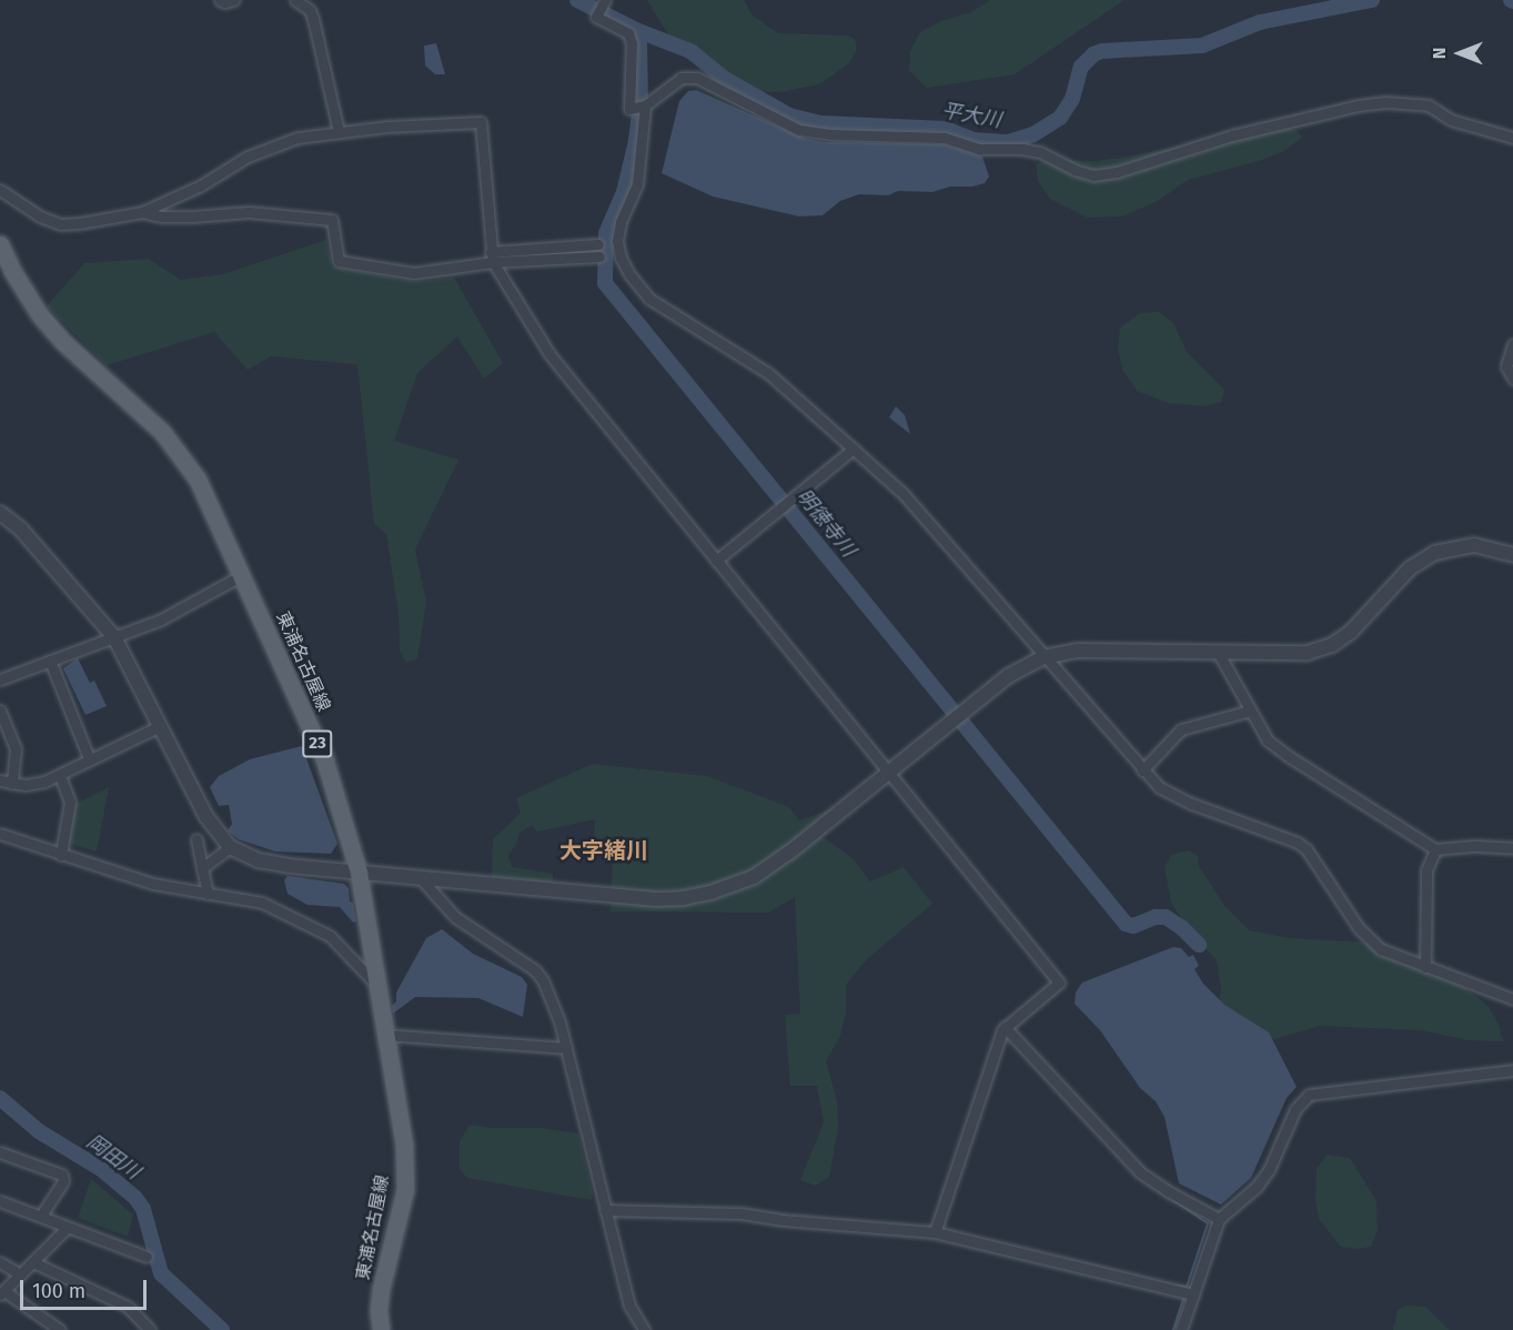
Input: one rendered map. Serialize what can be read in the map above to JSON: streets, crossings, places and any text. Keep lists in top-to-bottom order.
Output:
{
  "streets": {
    "main road": ["東浦名古屋線", "23"]
  },
  "districts": ["大字緒川"],
  "water": ["平大川", "明徳寺川", "岡田川"],
  "scale_bar": "100 m",
  "north": "left"
}
